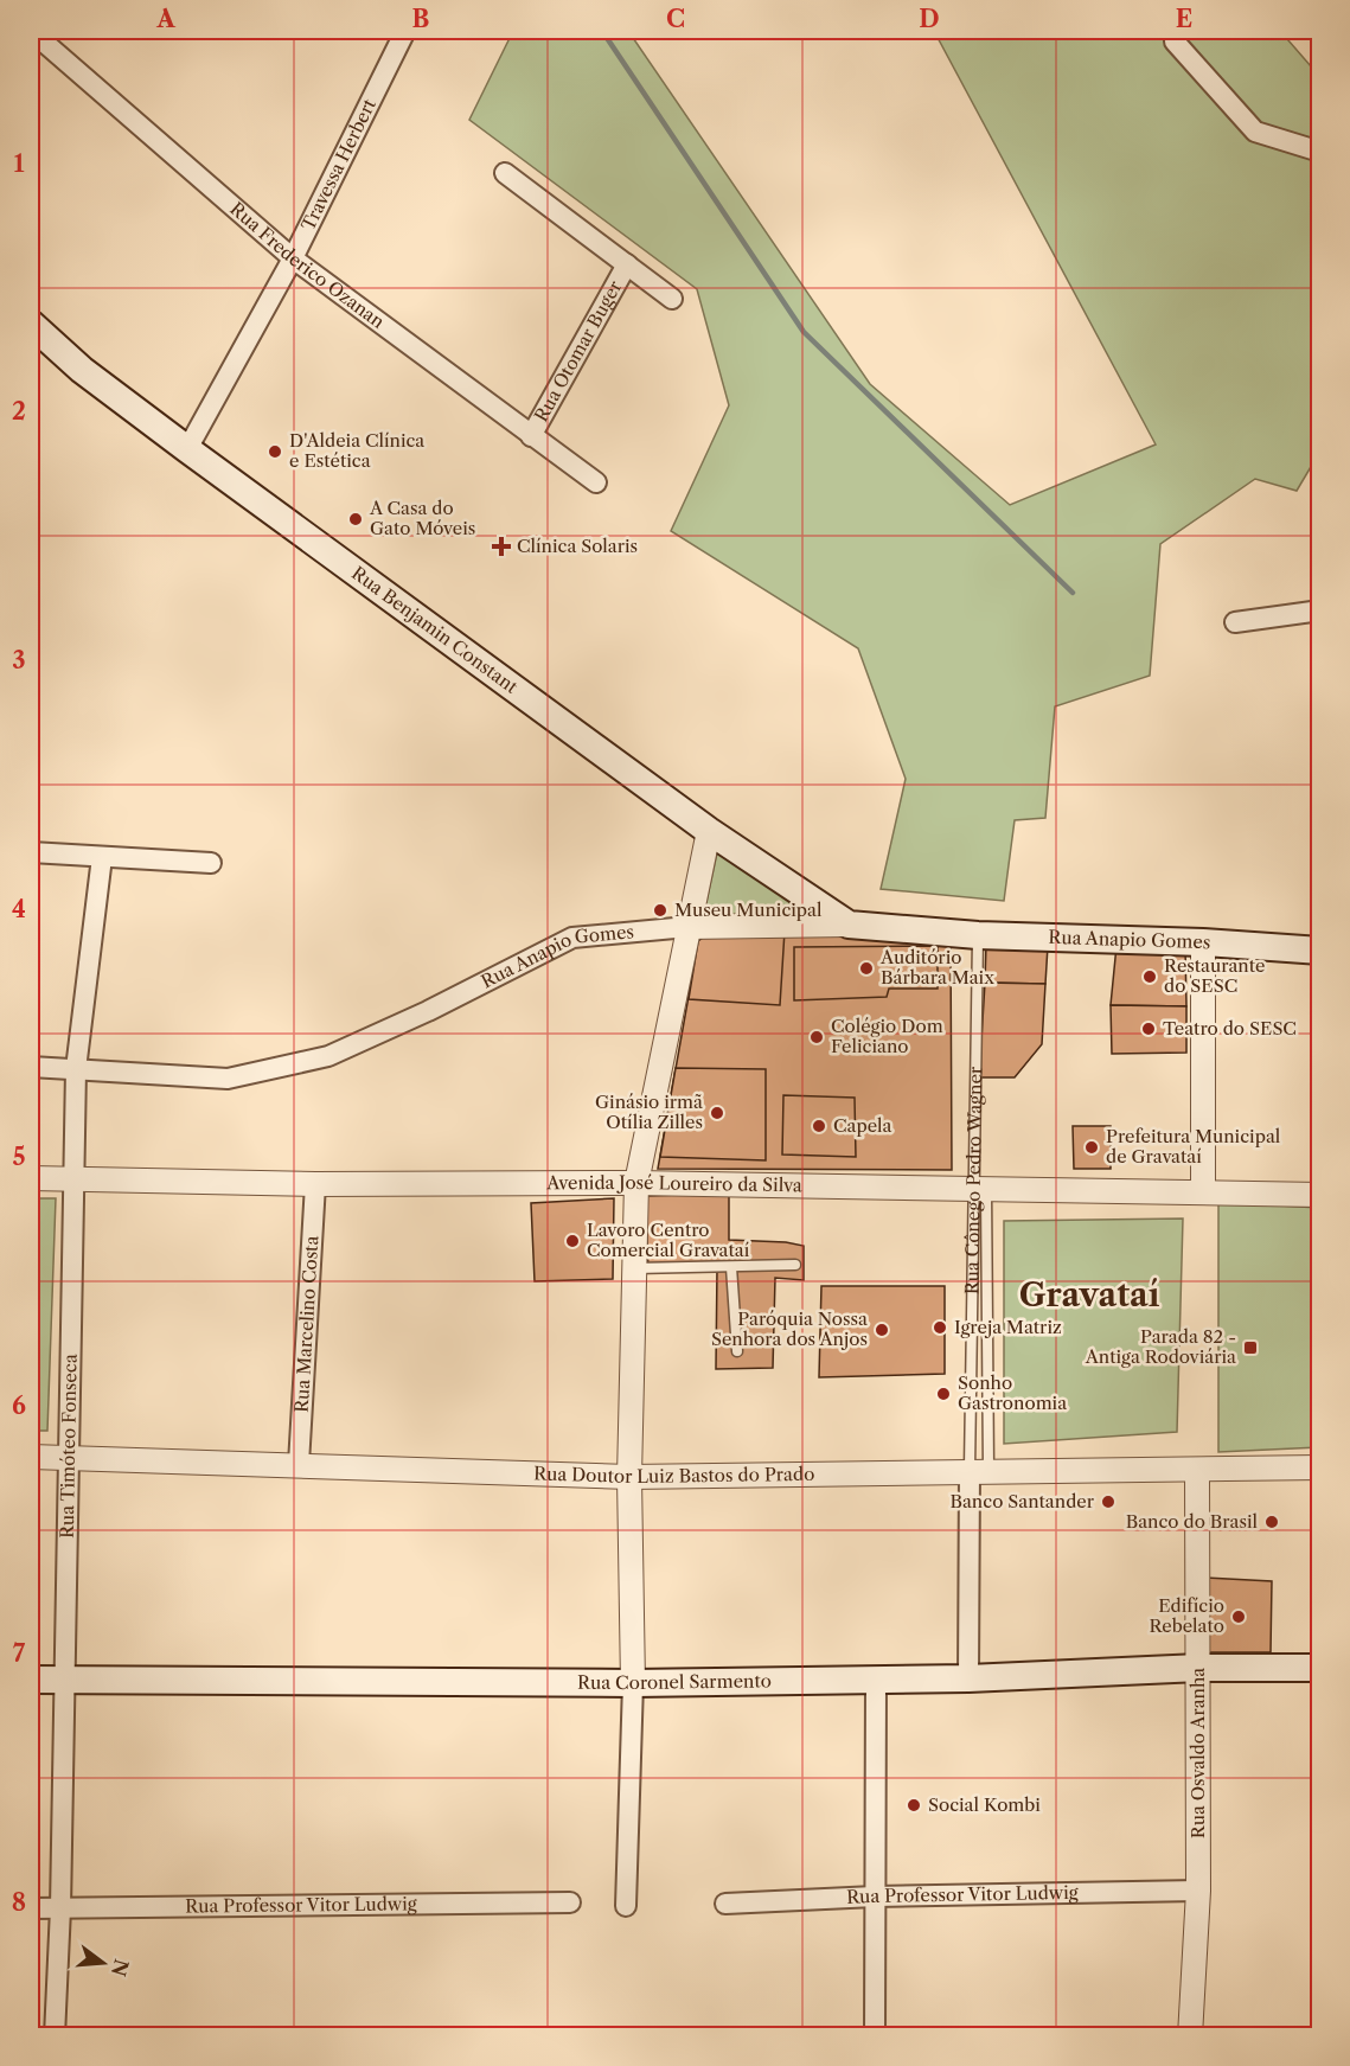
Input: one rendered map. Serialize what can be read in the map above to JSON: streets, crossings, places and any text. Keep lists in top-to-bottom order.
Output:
{
  "streets": {
    "main road": ["Rua Benjamin Constant", "Rua Anapio Gomes", "Rua Coronel Sarmento"],
    "street": [
      "Travessa Herbert",
      "Rua Frederico Ozanan",
      "Rua Otomar Buger",
      "Rua Cônego Pedro Wagner",
      "Avenida José Loureiro da Silva",
      "Rua Marcelino Costa",
      "Rua Timóteo Fonseca",
      "Rua Doutor Luiz Bastos do Prado",
      "Rua Osvaldo Aranha",
      "Rua Professor Vitor Ludwig"
    ]
  },
  "crossings": [
    ["Travessa Herbert", "Rua Frederico Ozanan"],
    ["Travessa Herbert", "Rua Benjamin Constant"],
    ["Rua Frederico Ozanan", "Rua Otomar Buger"],
    ["Rua Benjamin Constant", "Rua Anapio Gomes"],
    ["Rua Anapio Gomes", "Rua Cônego Pedro Wagner"],
    ["Rua Anapio Gomes", "Rua Timóteo Fonseca"],
    ["Rua Cônego Pedro Wagner", "Avenida José Loureiro da Silva"],
    ["Rua Cônego Pedro Wagner", "Rua Doutor Luiz Bastos do Prado"],
    ["Rua Cônego Pedro Wagner", "Rua Coronel Sarmento"],
    ["Avenida José Loureiro da Silva", "Rua Marcelino Costa"],
    ["Avenida José Loureiro da Silva", "Rua Timóteo Fonseca"],
    ["Rua Marcelino Costa", "Rua Doutor Luiz Bastos do Prado"],
    ["Rua Timóteo Fonseca", "Rua Doutor Luiz Bastos do Prado"],
    ["Rua Timóteo Fonseca", "Rua Coronel Sarmento"],
    ["Rua Timóteo Fonseca", "Rua Professor Vitor Ludwig"],
    ["Rua Doutor Luiz Bastos do Prado", "Rua Osvaldo Aranha"],
    ["Rua Coronel Sarmento", "Rua Osvaldo Aranha"],
    ["Rua Osvaldo Aranha", "Rua Professor Vitor Ludwig"]
  ],
  "districts": ["Gravataí"],
  "places": {
    "other": [
      "D'Aldeia Clínica e Estética",
      "A Casa do Gato Móveis",
      "Museu Municipal",
      "Auditório Bárbara Maix",
      "Restaurante do SESC",
      "Teatro do SESC",
      "Colégio Dom Feliciano",
      "Ginásio irmã Otília Zilles",
      "Capela",
      "Prefeitura Municipal de Gravataí",
      "Lavoro Centro Comercial Gravataí",
      "Igreja Matriz",
      "Paróquia Nossa Senhora dos Anjos",
      "Sonho Gastronomia",
      "Banco Santander",
      "Banco do Brasil",
      "Edifício Rebelato",
      "Social Kombi"
    ],
    "health": ["Clínica Solaris"],
    "transit": ["Parada 82 - Antiga Rodoviária"]
  },
  "north": "right",
  "grid": {
    "columns": [
      "A",
      "B",
      "C",
      "D",
      "E"
    ],
    "rows": [
      "1",
      "2",
      "3",
      "4",
      "5",
      "6",
      "7",
      "8"
    ]
  }
}
